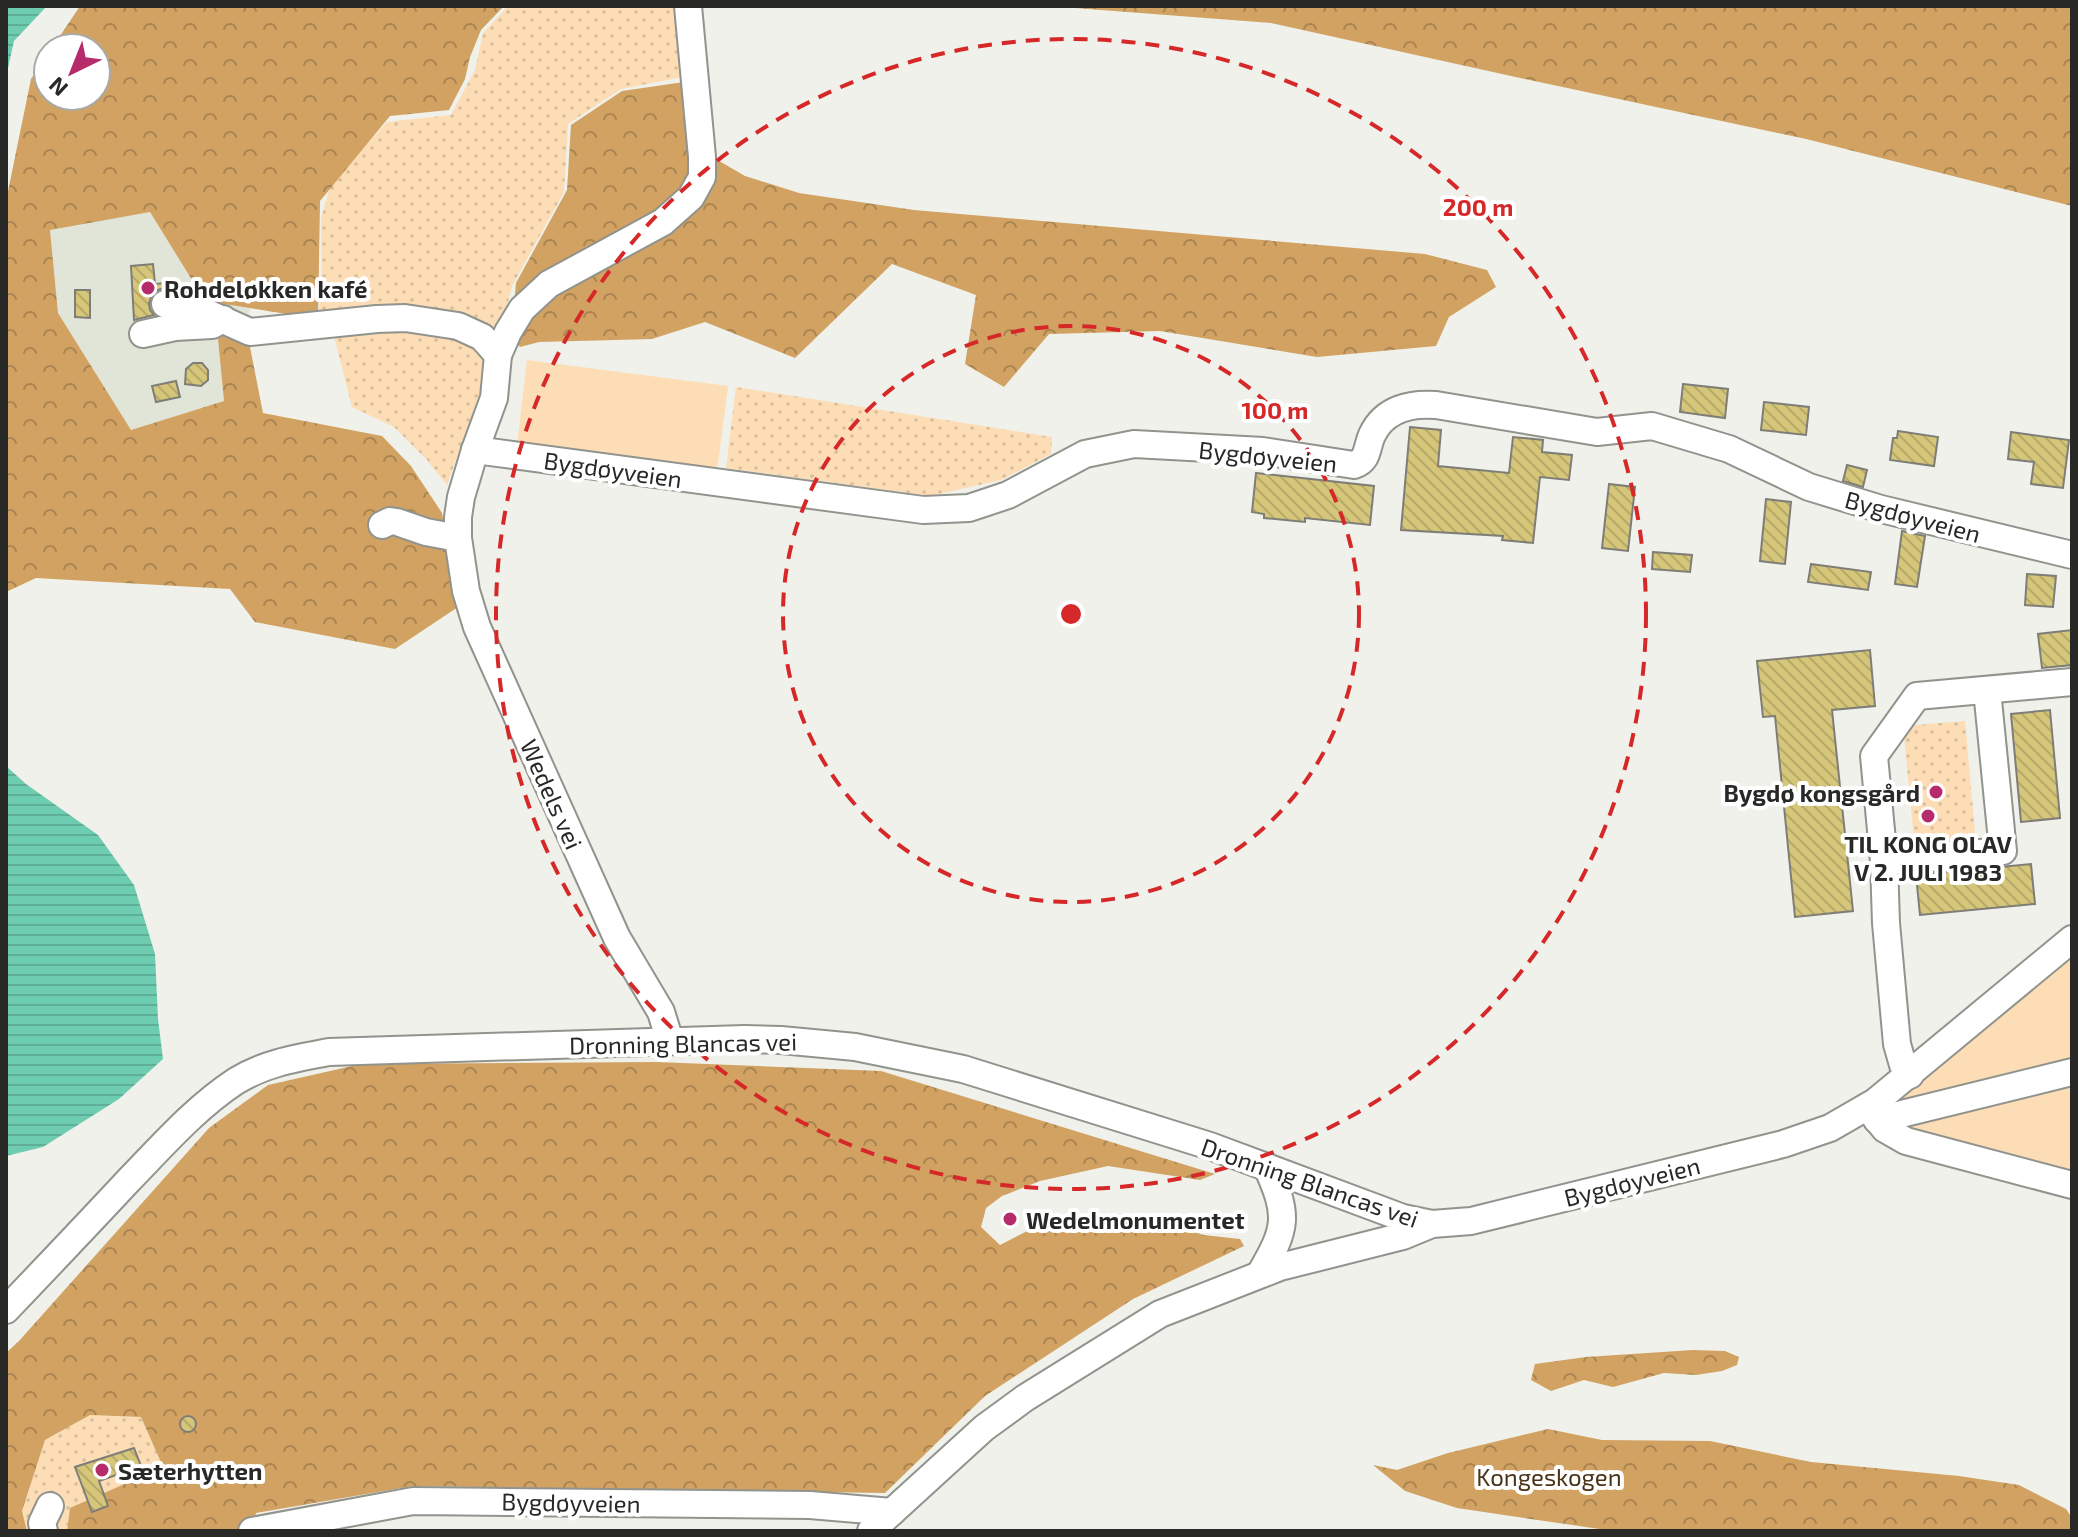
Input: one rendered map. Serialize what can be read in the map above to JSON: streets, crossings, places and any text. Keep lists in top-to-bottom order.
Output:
{
  "streets": {
    "street": ["Bygdøyveien", "Wedels vei", "Dronning Blancas vei"]
  },
  "crossings": [
    ["Bygdøyveien", "Wedels vei"],
    ["Bygdøyveien", "Dronning Blancas vei"],
    ["Wedels vei", "Dronning Blancas vei"]
  ],
  "parks": ["Kongeskogen"],
  "places": [
    "Rohdeløkken kafé",
    "Bygdø kongsgård",
    "TIL KONG OLAV V 2. JULI 1983",
    "Wedelmonumentet",
    "Sæterhytten"
  ],
  "north": "bottom left",
  "rings": ["200 m", "100 m"]
}
